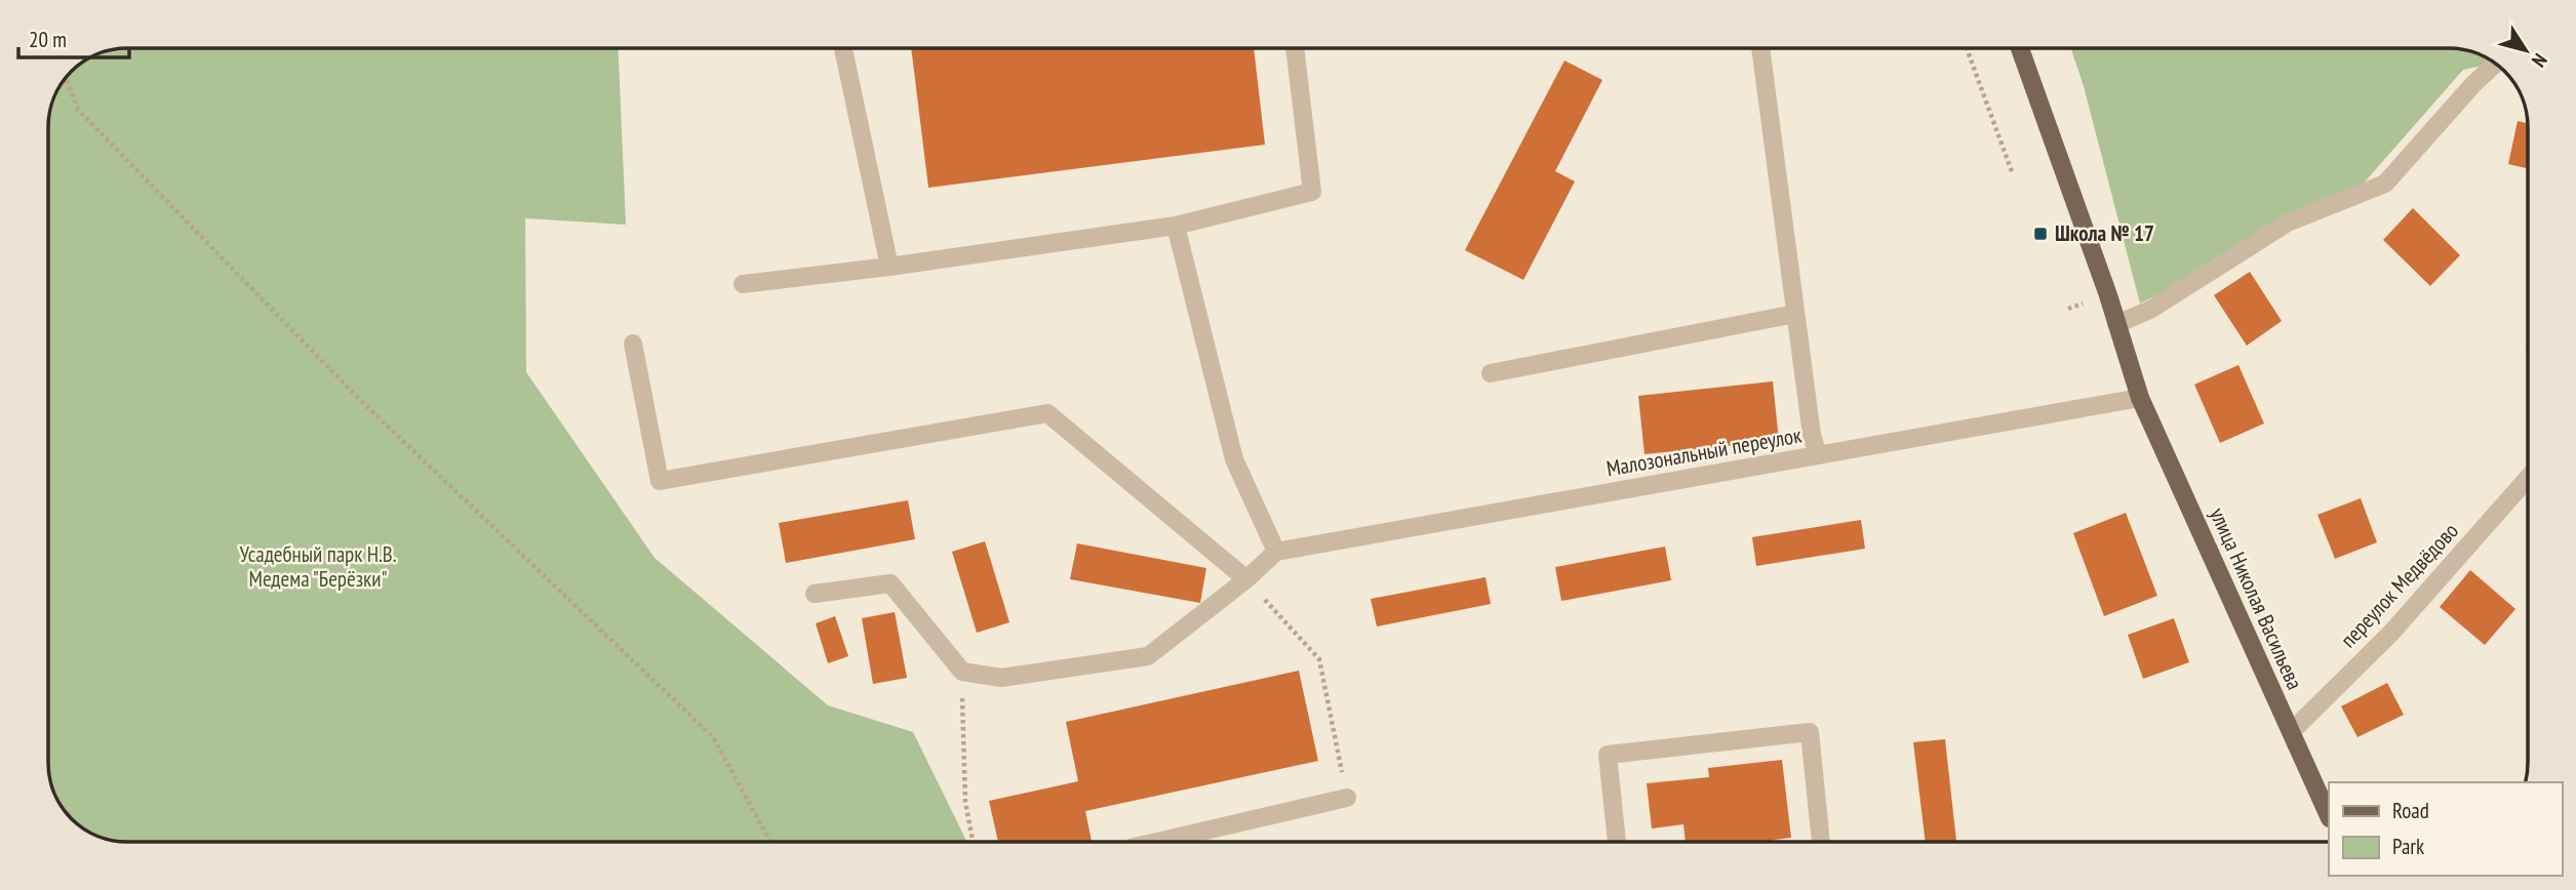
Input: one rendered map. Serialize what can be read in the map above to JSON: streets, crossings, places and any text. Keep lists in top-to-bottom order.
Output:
{
  "streets": {
    "main road": ["улица Николая Васильева"],
    "street": ["Малозональный переулок", "переулок Медвёдово"]
  },
  "crossings": [
    ["Малозональный переулок", "улица Николая Васильева"],
    ["переулок Медвёдово", "улица Николая Васильева"]
  ],
  "parks": ["Усадебный парк Н.В. Медема \"Берёзки\""],
  "places": {
    "transit": ["Школа № 17"]
  },
  "legend": ["Road", "Park"],
  "scale_bar": "20 m",
  "north": "bottom right"
}
